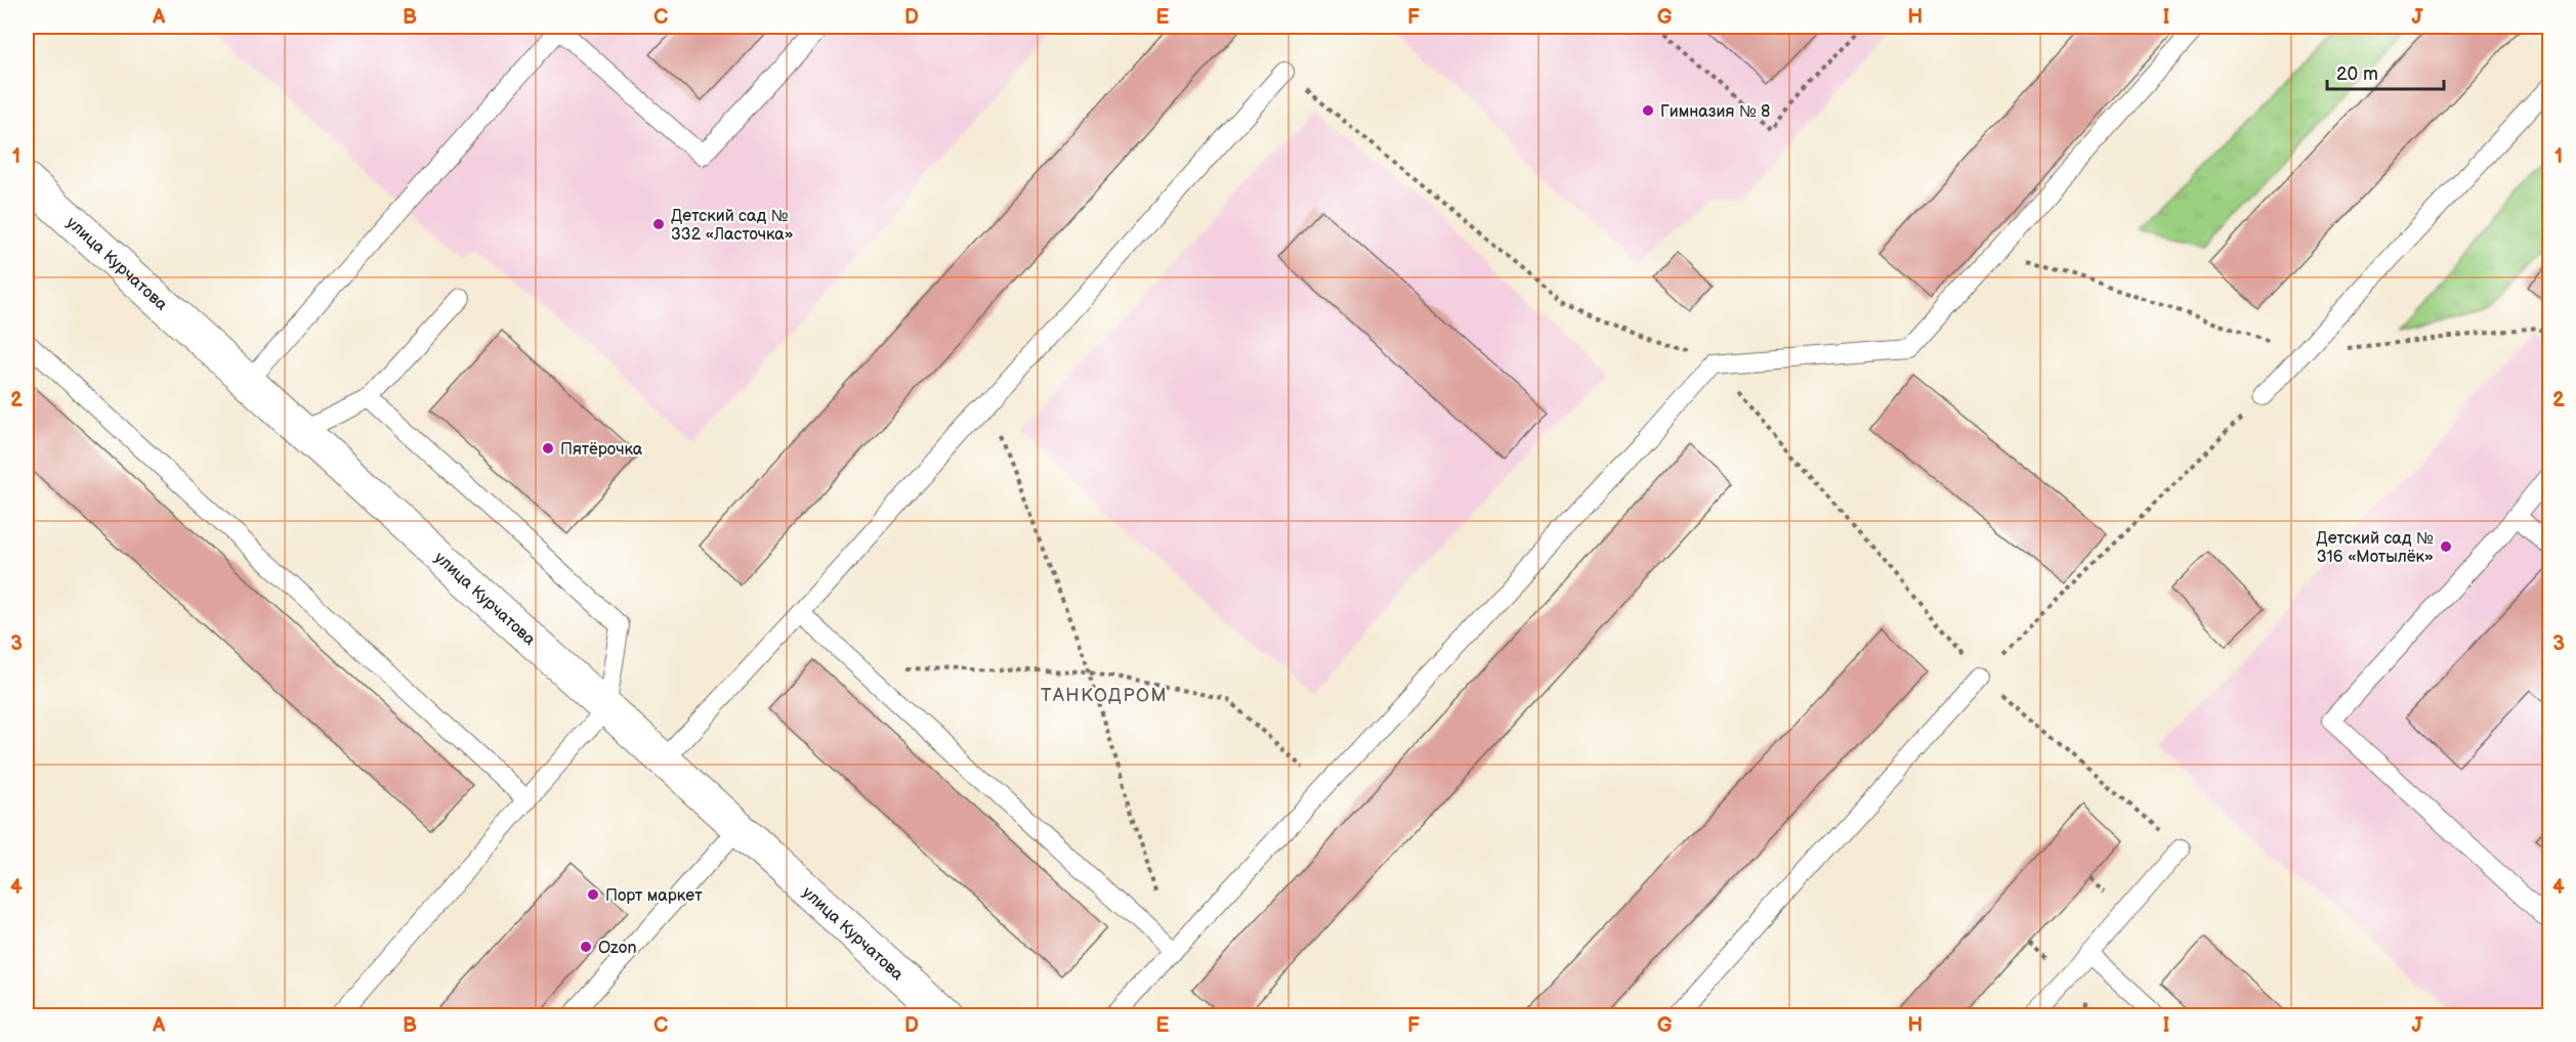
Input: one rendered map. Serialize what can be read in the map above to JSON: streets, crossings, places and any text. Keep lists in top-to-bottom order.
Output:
{
  "streets": {
    "street": ["улица Курчатова"]
  },
  "districts": ["ТАНКОДРОМ"],
  "places": [
    "Гимназия № 8",
    "Детский сад № 332 «Ласточка»",
    "Пятёрочка",
    "Детский сад № 316 «Мотылёк»",
    "Порт маркет",
    "Ozon"
  ],
  "scale_bar": "20 m",
  "grid": {
    "columns": [
      "A",
      "B",
      "C",
      "D",
      "E",
      "F",
      "G",
      "H",
      "I",
      "J"
    ],
    "rows": [
      "1",
      "2",
      "3",
      "4"
    ]
  }
}
